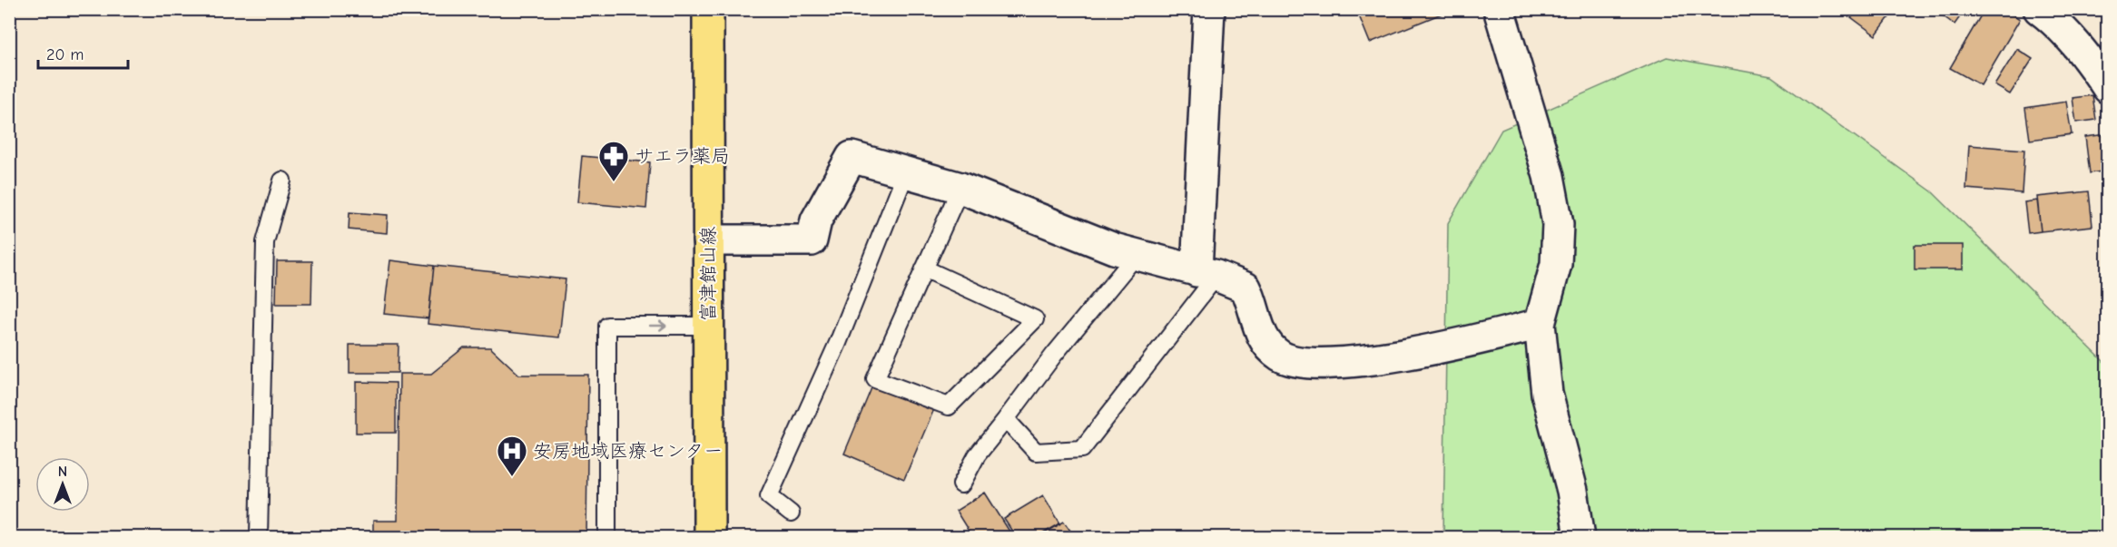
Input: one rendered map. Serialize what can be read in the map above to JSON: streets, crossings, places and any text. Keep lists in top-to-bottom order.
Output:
{
  "streets": {
    "main road": ["富津館山線"]
  },
  "places": {
    "pharmacy": ["サエラ薬局"],
    "hospital": ["安房地域医療センター"]
  },
  "scale_bar": "20 m",
  "north": "top"
}
